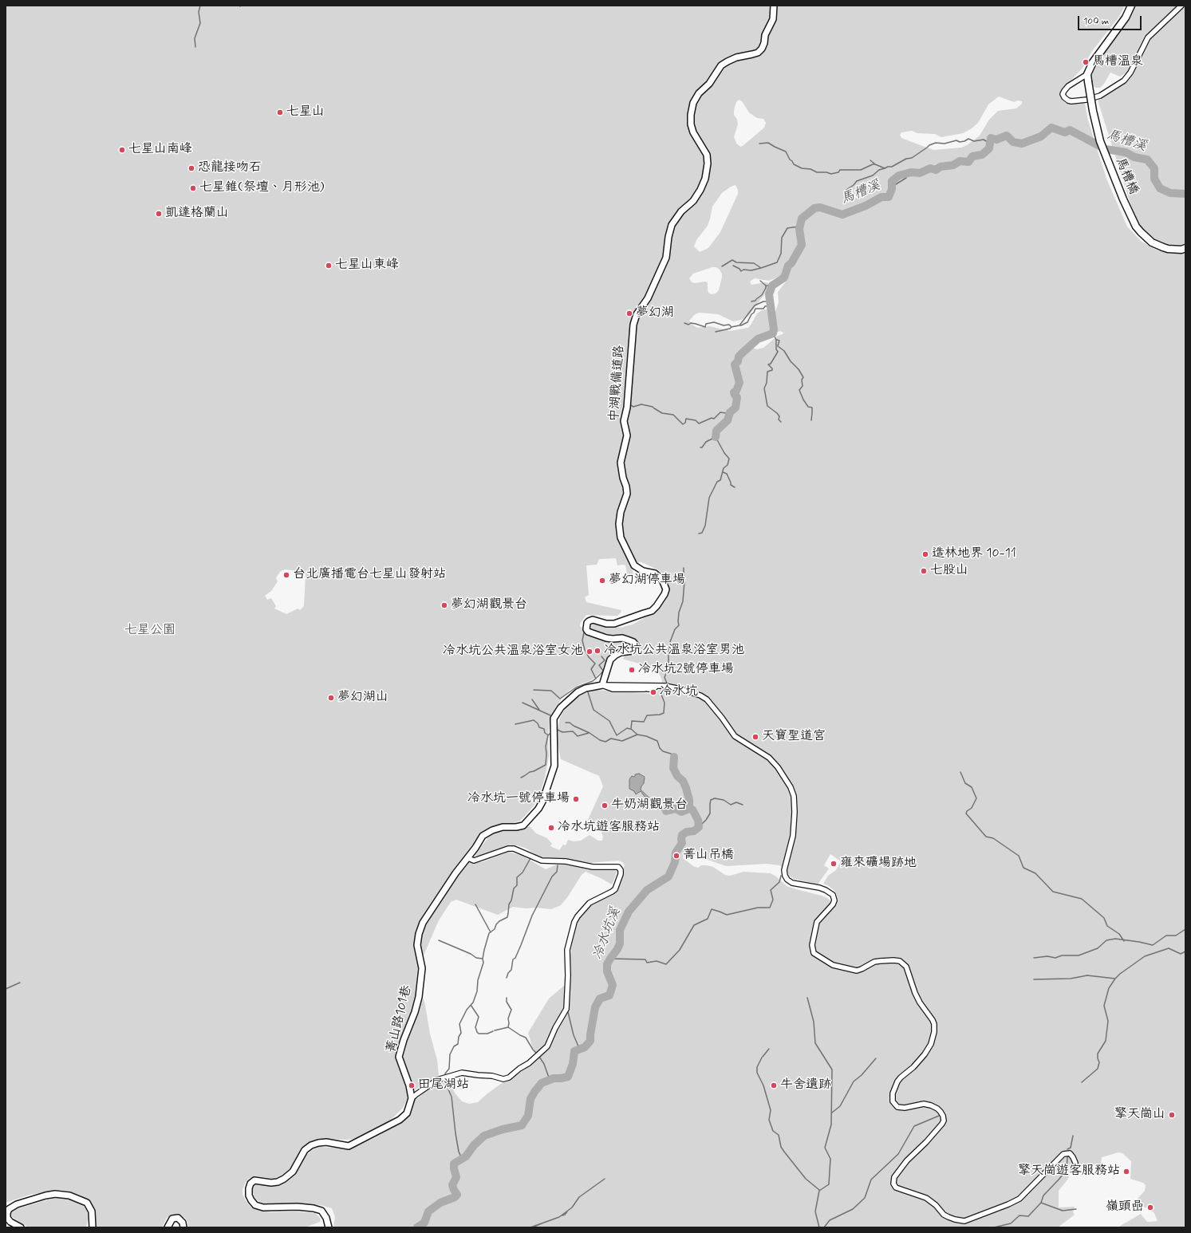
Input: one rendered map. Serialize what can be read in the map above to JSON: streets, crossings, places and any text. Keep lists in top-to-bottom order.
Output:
{
  "streets": {
    "main road": ["馬槽橋"],
    "street": ["中湖戰備道路", "菁山路101巷"]
  },
  "crossings": [
    ["中湖戰備道路", "菁山路101巷"]
  ],
  "water": ["馬槽溪", "冷水坑溪"],
  "parks": ["七星公園"],
  "places": [
    "馬槽溫泉",
    "七星山",
    "七星山南峰",
    "恐龍接吻石",
    "七星錐(祭壇、月形池)",
    "凱達格蘭山",
    "七星山東峰",
    "夢幻湖",
    "造林地界 10-11",
    "七股山",
    "台北廣播電台七星山發射站",
    "夢幻湖停車場",
    "夢幻湖觀景台",
    "冷水坑公共溫泉浴室男池",
    "冷水坑公共溫泉浴室女池",
    "冷水坑2號停車場",
    "冷水坑",
    "夢幻湖山",
    "天寶聖道宮",
    "冷水坑一號停車場",
    "牛奶湖觀景台",
    "冷水坑遊客服務站",
    "菁山吊橋",
    "雍來礦場跡地",
    "田尾湖站",
    "牛舍遺跡",
    "擎天崗山",
    "擎天崗遊客服務站",
    "嶺頭喦"
  ],
  "scale_bar": "100 m"
}
